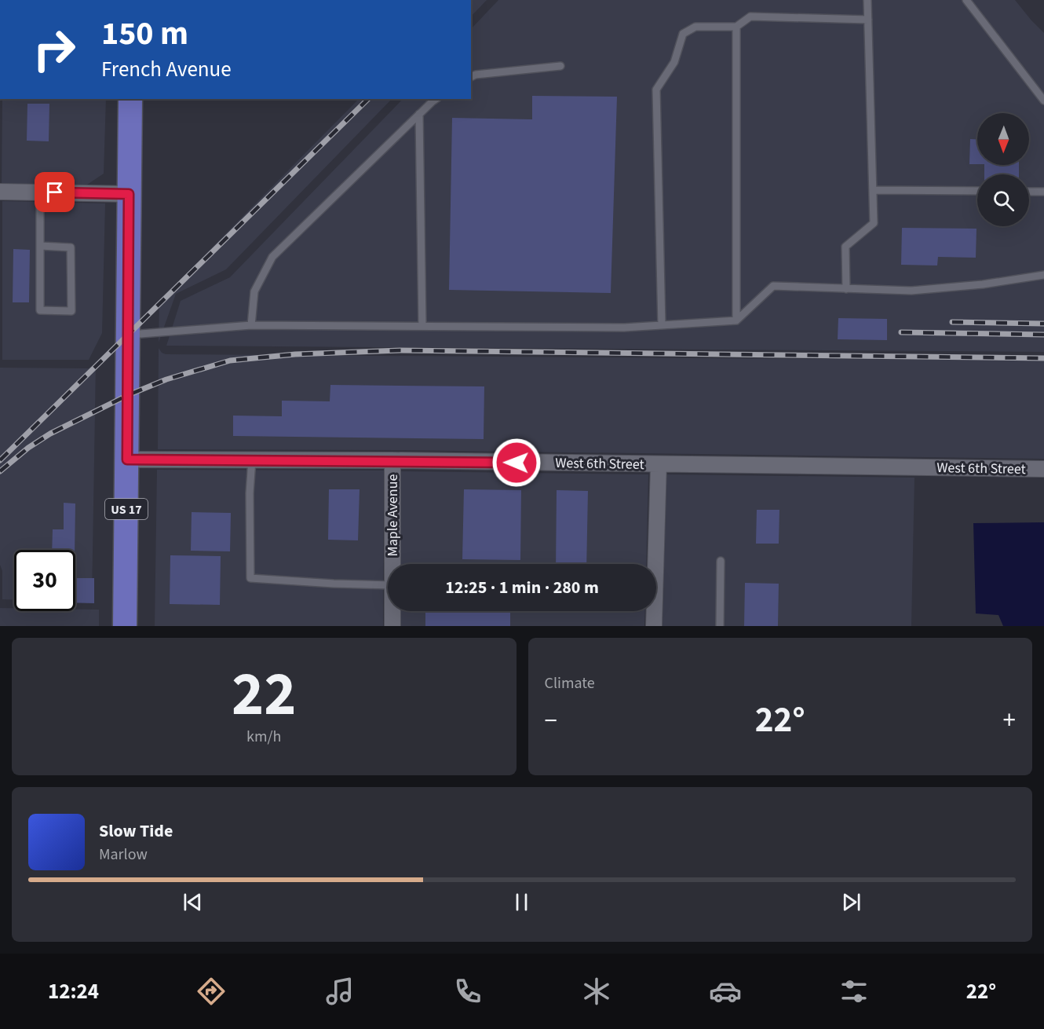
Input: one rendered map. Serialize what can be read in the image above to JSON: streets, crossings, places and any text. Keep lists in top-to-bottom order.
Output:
{
  "streets": {
    "main road": ["US 17"],
    "street": ["West 6th Street", "Maple Avenue"]
  },
  "crossings": [
    ["West 6th Street", "US 17"],
    ["West 6th Street", "Maple Avenue"]
  ],
  "north": "bottom",
  "page": {
    "turn": ["150 m", "French Avenue"],
    "limit": "30",
    "trip": "12:25 · 1 min · 280 m",
    "tile": [
      ["22", "km/h"],
      "Climate"
    ],
    "heat": ["−", "22°", "+"],
    "song": ["Slow Tide", "Marlow"],
    "tabs": ["12:24", "22°"]
  }
}
